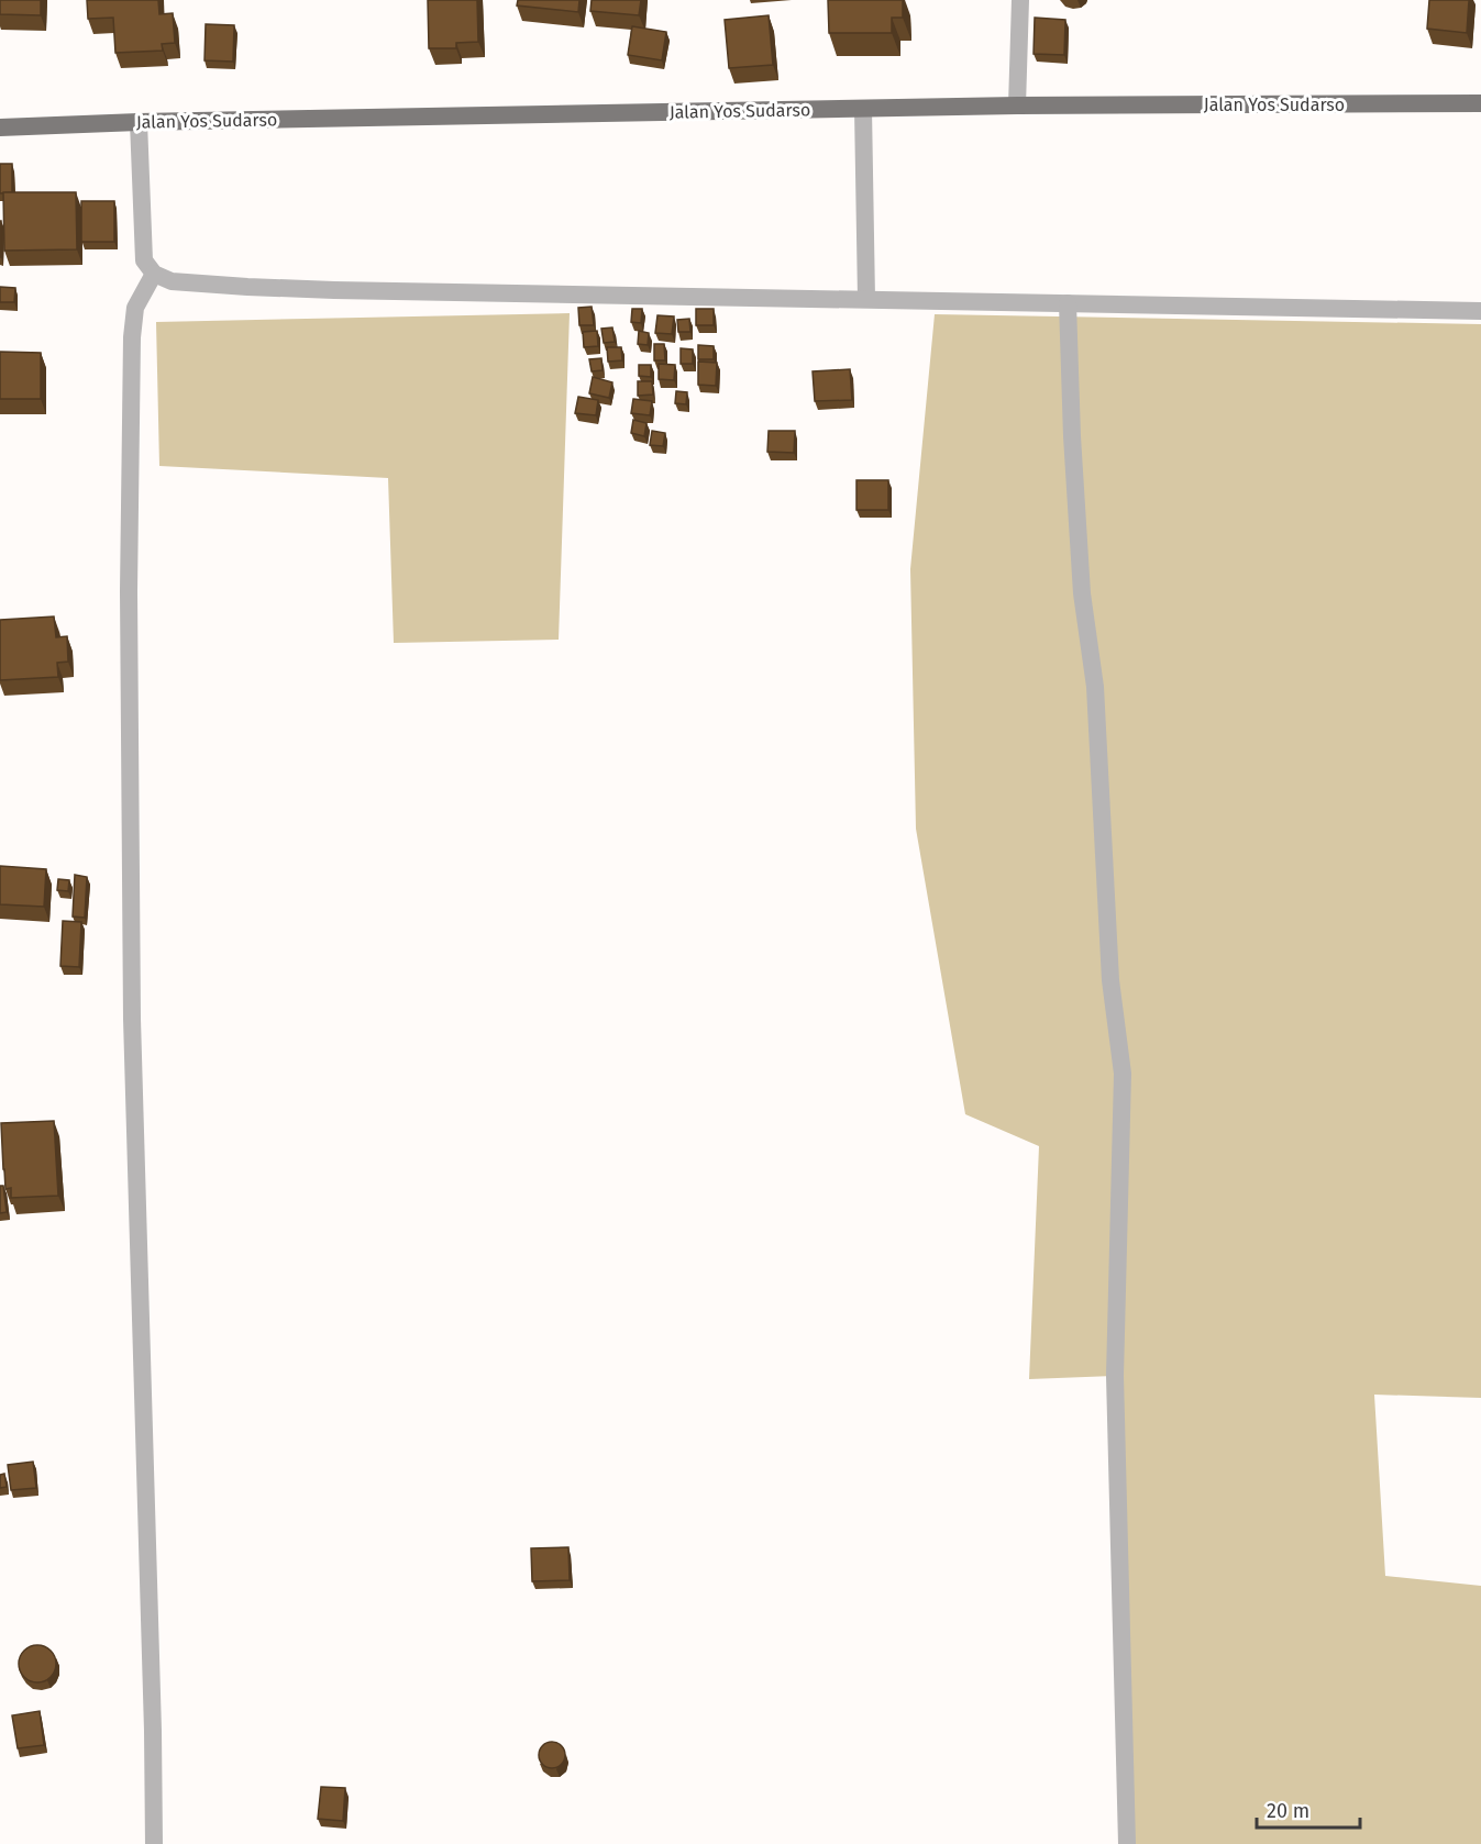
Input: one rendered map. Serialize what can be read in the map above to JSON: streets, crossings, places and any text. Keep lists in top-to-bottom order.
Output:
{
  "streets": {
    "main road": ["Jalan Yos Sudarso"]
  },
  "scale_bar": "20 m"
}
